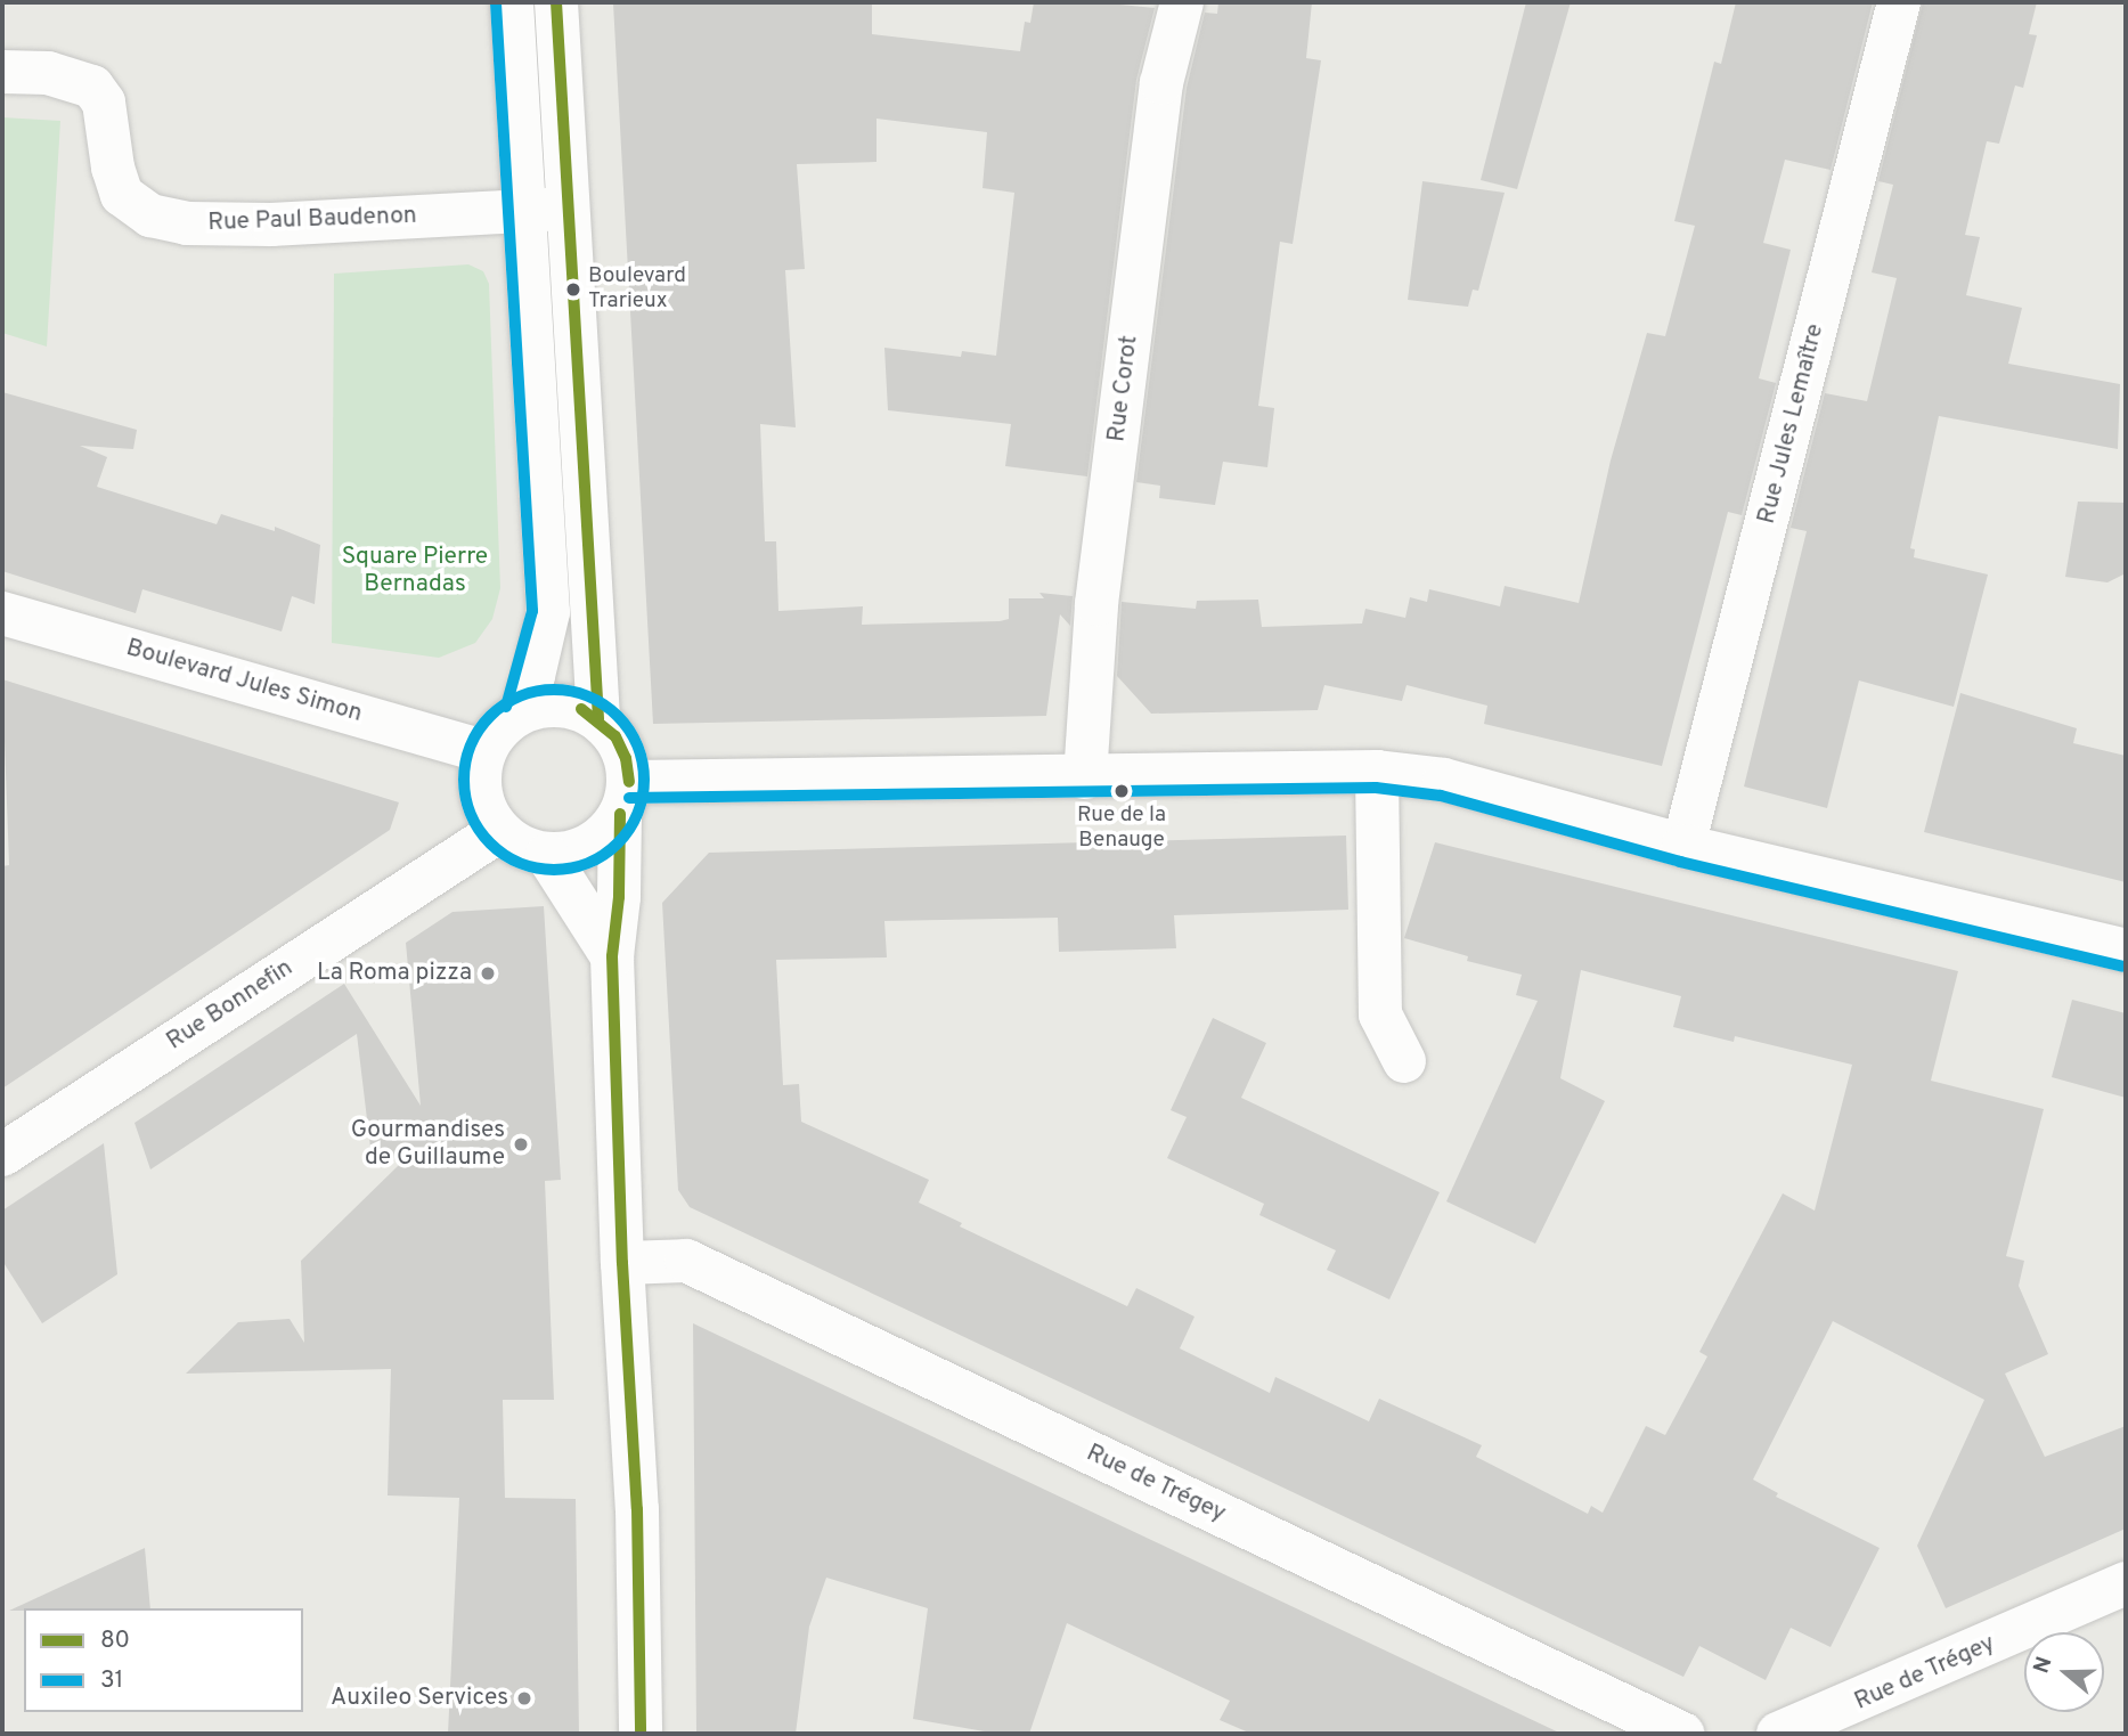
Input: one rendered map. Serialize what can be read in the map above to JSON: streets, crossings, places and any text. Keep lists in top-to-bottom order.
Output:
{
  "streets": {
    "street": [
      "Rue Paul Baudenon",
      "Rue Corot",
      "Rue Jules Lemaître",
      "Boulevard Jules Simon",
      "Rue Bonnefin",
      "Rue de Trégey"
    ]
  },
  "crossings": [
    ["Boulevard Jules Simon", "Rue Bonnefin"]
  ],
  "parks": ["Square Pierre Bernadas"],
  "places": [
    "Boulevard Trarieux",
    "Rue de la Benauge",
    "La Roma pizza",
    "Gourmandises de Guillaume",
    "Auxileo Services"
  ],
  "lines": ["transit line 80", "transit line 31"],
  "legend": ["80", "31"],
  "north": "left"
}
